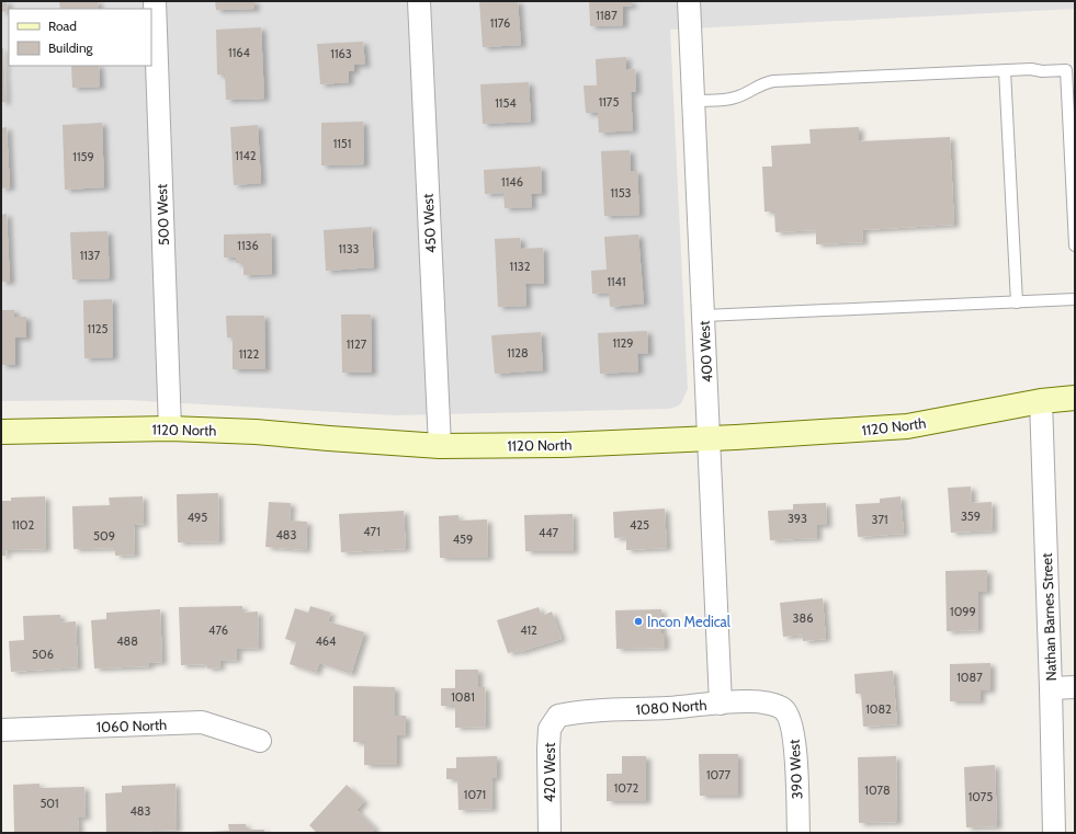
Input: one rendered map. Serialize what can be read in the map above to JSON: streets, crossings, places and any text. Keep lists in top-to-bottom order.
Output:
{
  "streets": {
    "street": [
      "500 West",
      "450 West",
      "400 West",
      "1120 North",
      "Nathan Barnes Street",
      "1080 North",
      "1060 North",
      "390 West",
      "420 West"
    ]
  },
  "crossings": [
    ["500 West", "1120 North"],
    ["450 West", "1120 North"],
    ["400 West", "1120 North"],
    ["400 West", "1080 North"],
    ["1120 North", "Nathan Barnes Street"],
    ["1080 North", "390 West"],
    ["1080 North", "420 West"]
  ],
  "places": ["Incon Medical"],
  "house_numbers": [
    "1187",
    "1176",
    "1164",
    "1163",
    "1175",
    "1154",
    "1151",
    "1142",
    "1159",
    "1146",
    "1153",
    "1136",
    "1133",
    "1137",
    "1132",
    "1141",
    "1125",
    "1129",
    "1127",
    "1128",
    "1122",
    "359",
    "495",
    "393",
    "371",
    "1102",
    "425",
    "471",
    "447",
    "483",
    "509",
    "459",
    "1099",
    "386",
    "476",
    "412",
    "488",
    "464",
    "506",
    "1087",
    "1081",
    "1082",
    "1077",
    "1072",
    "1078",
    "1071",
    "1075",
    "501",
    "483"
  ],
  "legend": ["Road", "Building"]
}
